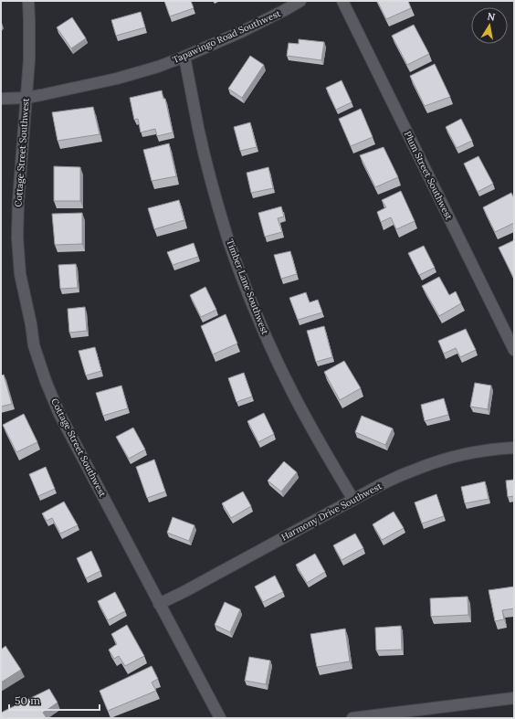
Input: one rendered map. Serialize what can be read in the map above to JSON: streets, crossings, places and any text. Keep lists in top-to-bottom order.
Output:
{
  "streets": {
    "street": [
      "Tapawingo Road Southwest",
      "Cottage Street Southwest",
      "Plum Street Southwest",
      "Timber Lane Southwest",
      "Harmony Drive Southwest"
    ]
  },
  "crossings": [
    ["Tapawingo Road Southwest", "Cottage Street Southwest"],
    ["Tapawingo Road Southwest", "Timber Lane Southwest"],
    ["Cottage Street Southwest", "Harmony Drive Southwest"],
    ["Timber Lane Southwest", "Harmony Drive Southwest"]
  ],
  "scale_bar": "50 m",
  "north": "top"
}
